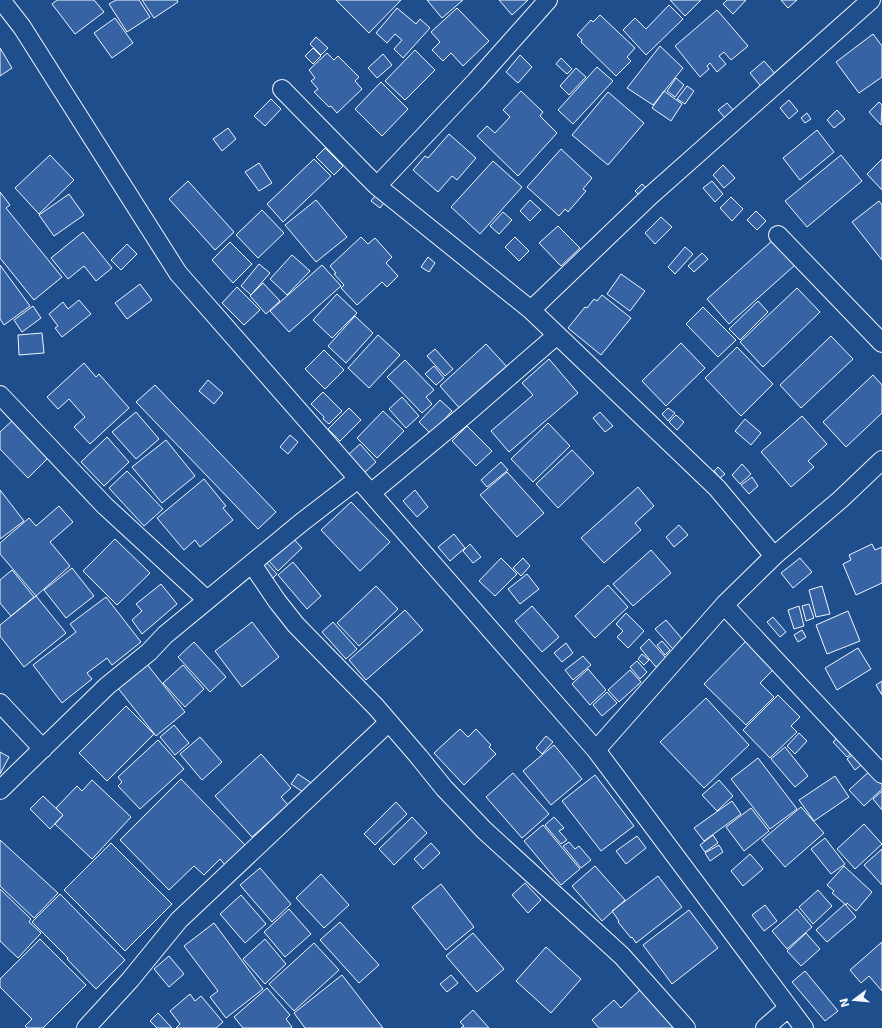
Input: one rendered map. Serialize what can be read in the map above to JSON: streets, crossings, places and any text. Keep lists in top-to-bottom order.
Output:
{
  "north": "left"
}
